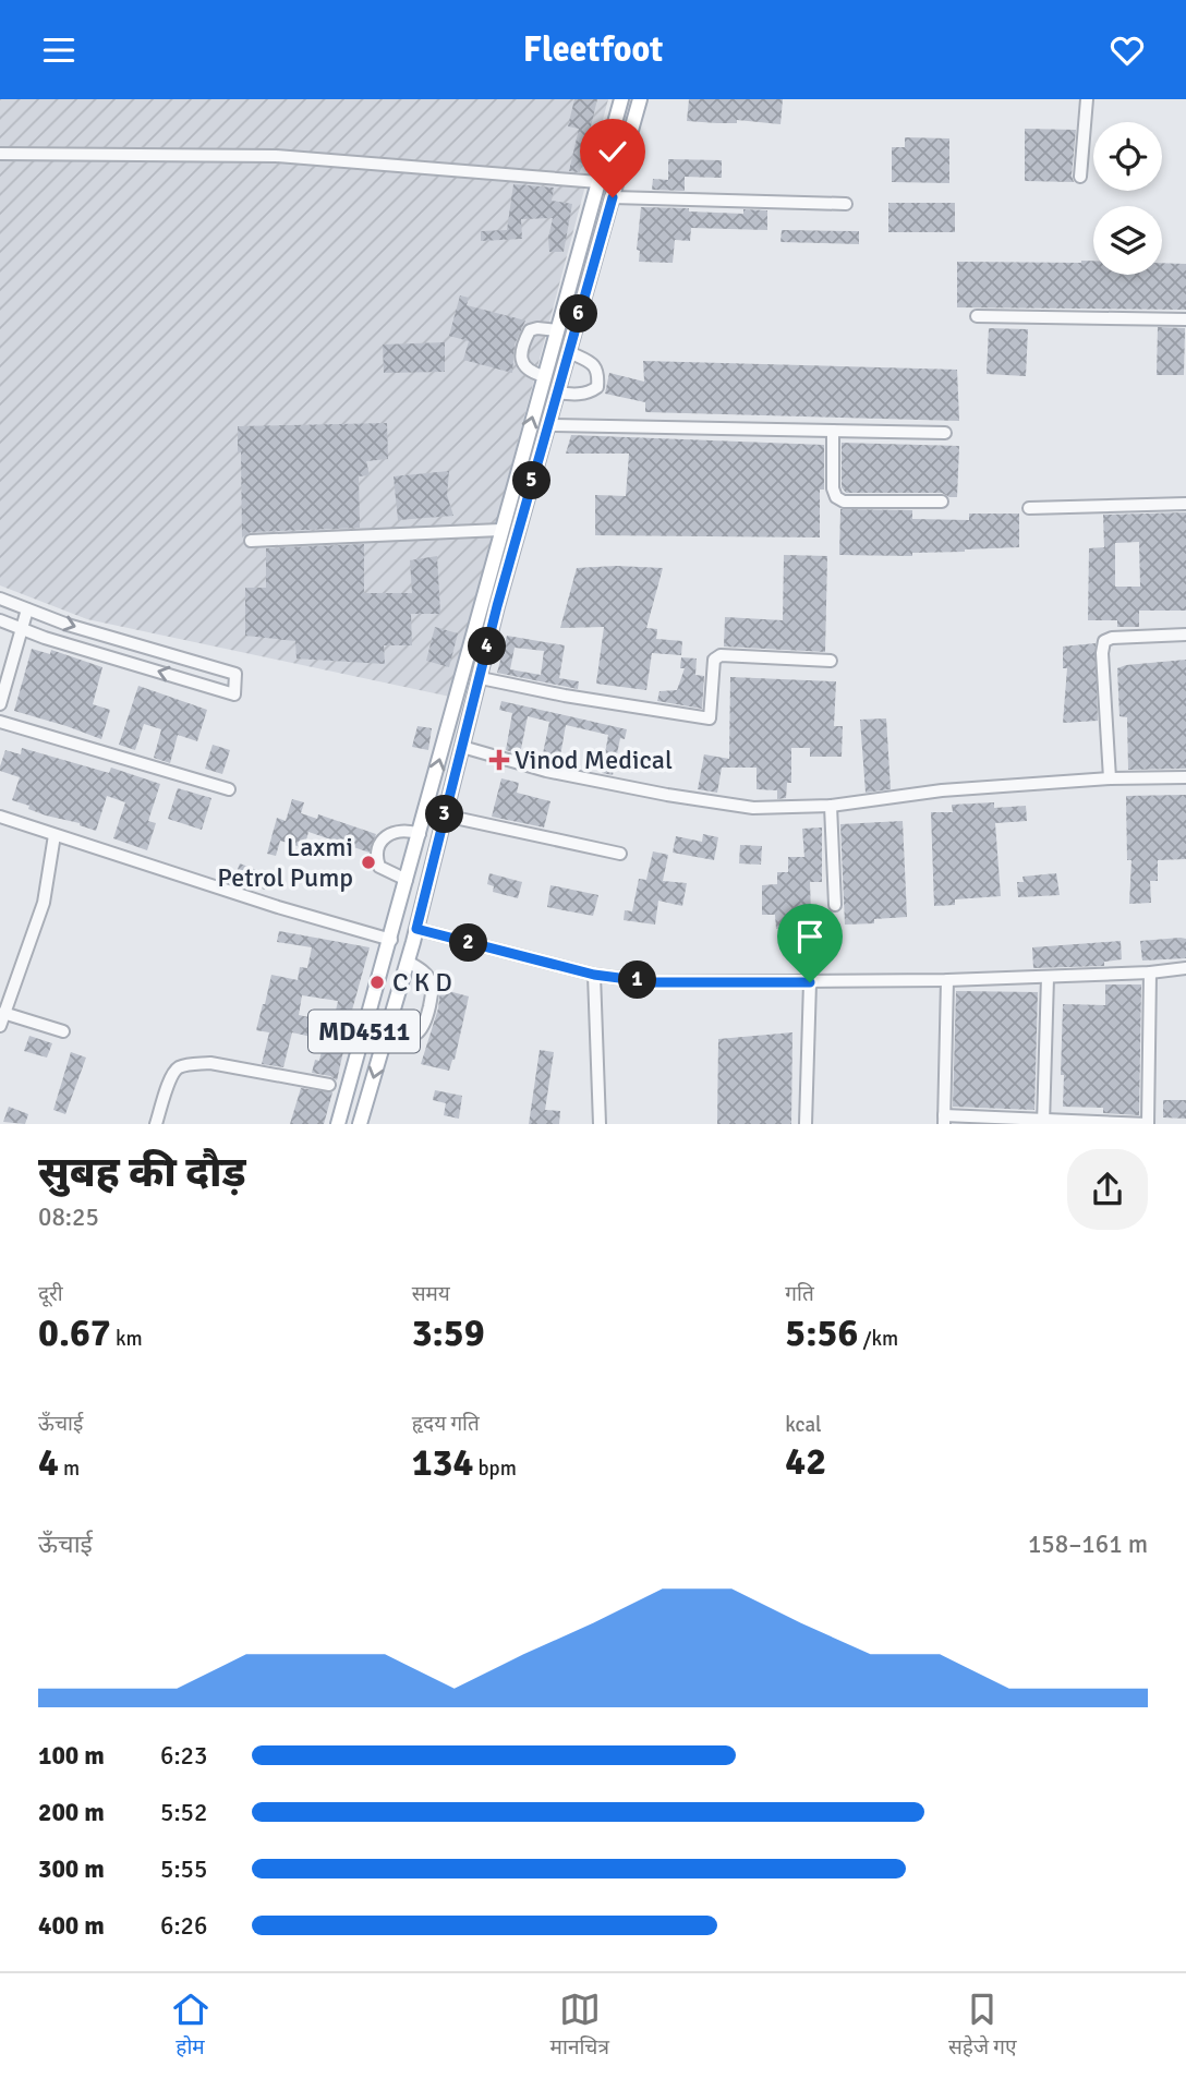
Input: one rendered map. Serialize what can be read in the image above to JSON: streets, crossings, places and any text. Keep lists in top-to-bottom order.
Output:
{
  "streets": {
    "main road": ["MD4511"]
  },
  "places": {
    "health": ["Vinod Medical"],
    "other": ["Laxmi Petrol Pump", "C K D"]
  },
  "page": {
    "header": "Fleetfoot",
    "pins": [
      "6",
      "5",
      "4",
      "3",
      "2",
      "1"
    ],
    "heading": ["सुबह की दौड़", "08:25"],
    "stats": [
      ["दूरी", "0.67 km"],
      ["समय", "3:59"],
      ["गति", "5:56 /km"],
      ["ऊँचाई", "4 m"],
      ["हृदय गति", "134 bpm"],
      ["kcal", "42"]
    ],
    "chart": ["ऊँचाई", "158–161 m"],
    "list": [
      {
        "name": "100 m",
        "note": "6:23"
      },
      {
        "name": "200 m",
        "note": "5:52"
      },
      {
        "name": "300 m",
        "note": "5:55"
      },
      {
        "name": "400 m",
        "note": "6:26"
      }
    ],
    "tabs": ["होम", "मानचित्र", "सहेजे गए"]
  }
}
